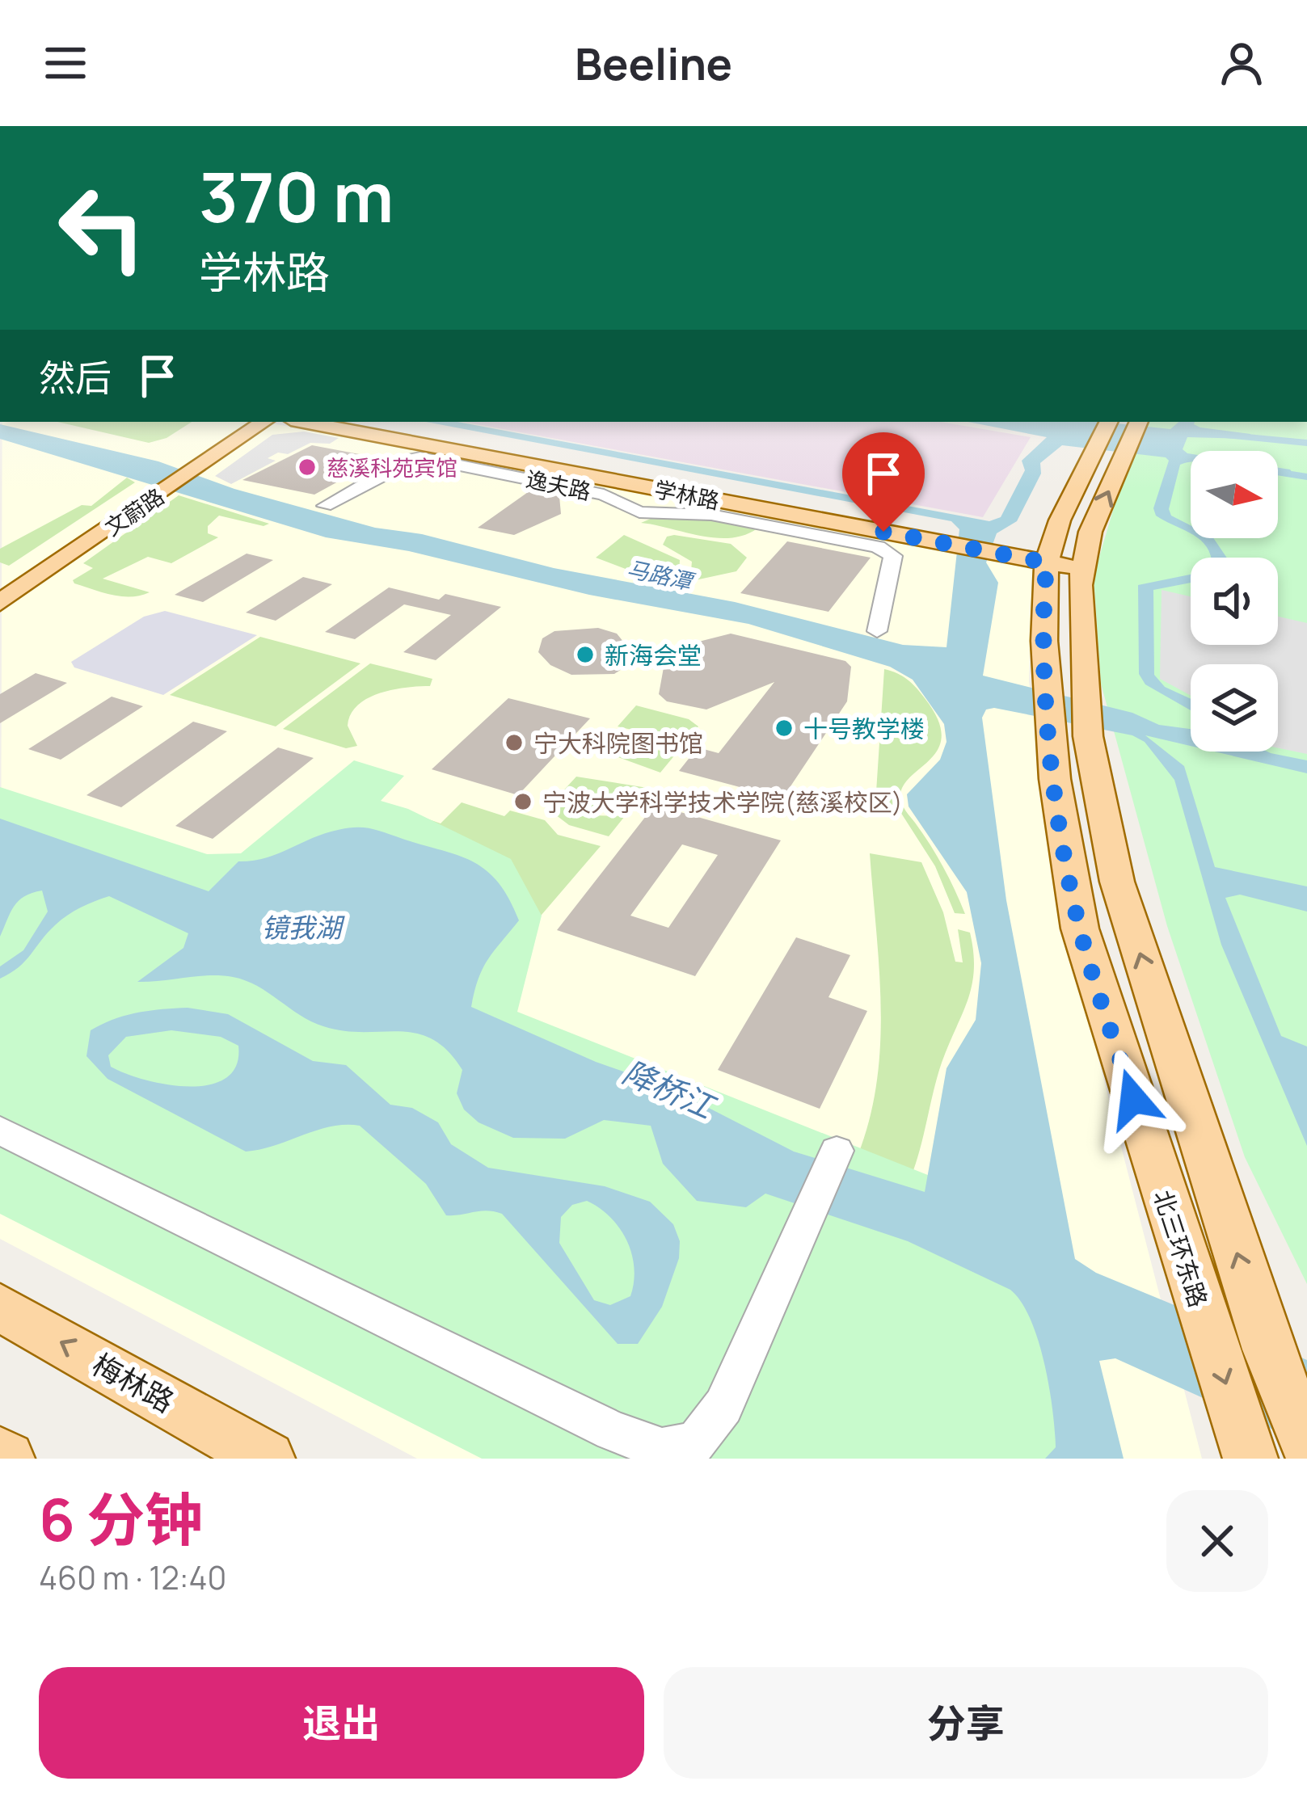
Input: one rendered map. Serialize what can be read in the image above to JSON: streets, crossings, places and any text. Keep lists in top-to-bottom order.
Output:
{
  "streets": {
    "main road": [
      "学林路",
      "文蔚路",
      "北三环东路",
      "梅林路"
    ],
    "street": ["逸夫路"]
  },
  "crossings": [
    ["学林路", "北三环东路"]
  ],
  "one_way": ["梅林路"],
  "water": ["马路潭", "镜我湖", "降桥江"],
  "places": [
    "慈溪科苑宾馆",
    "新海会堂",
    "十号教学楼",
    "宁大科院图书馆",
    "宁波大学科学技术学院(慈溪校区)"
  ],
  "north": "right",
  "page": {
    "header": "Beeline",
    "turn": ["370 m", "学林路"],
    "then": "然后",
    "heading": ["6 分钟", "460 m · 12:40"],
    "buttons": ["退出", "分享"]
  }
}
